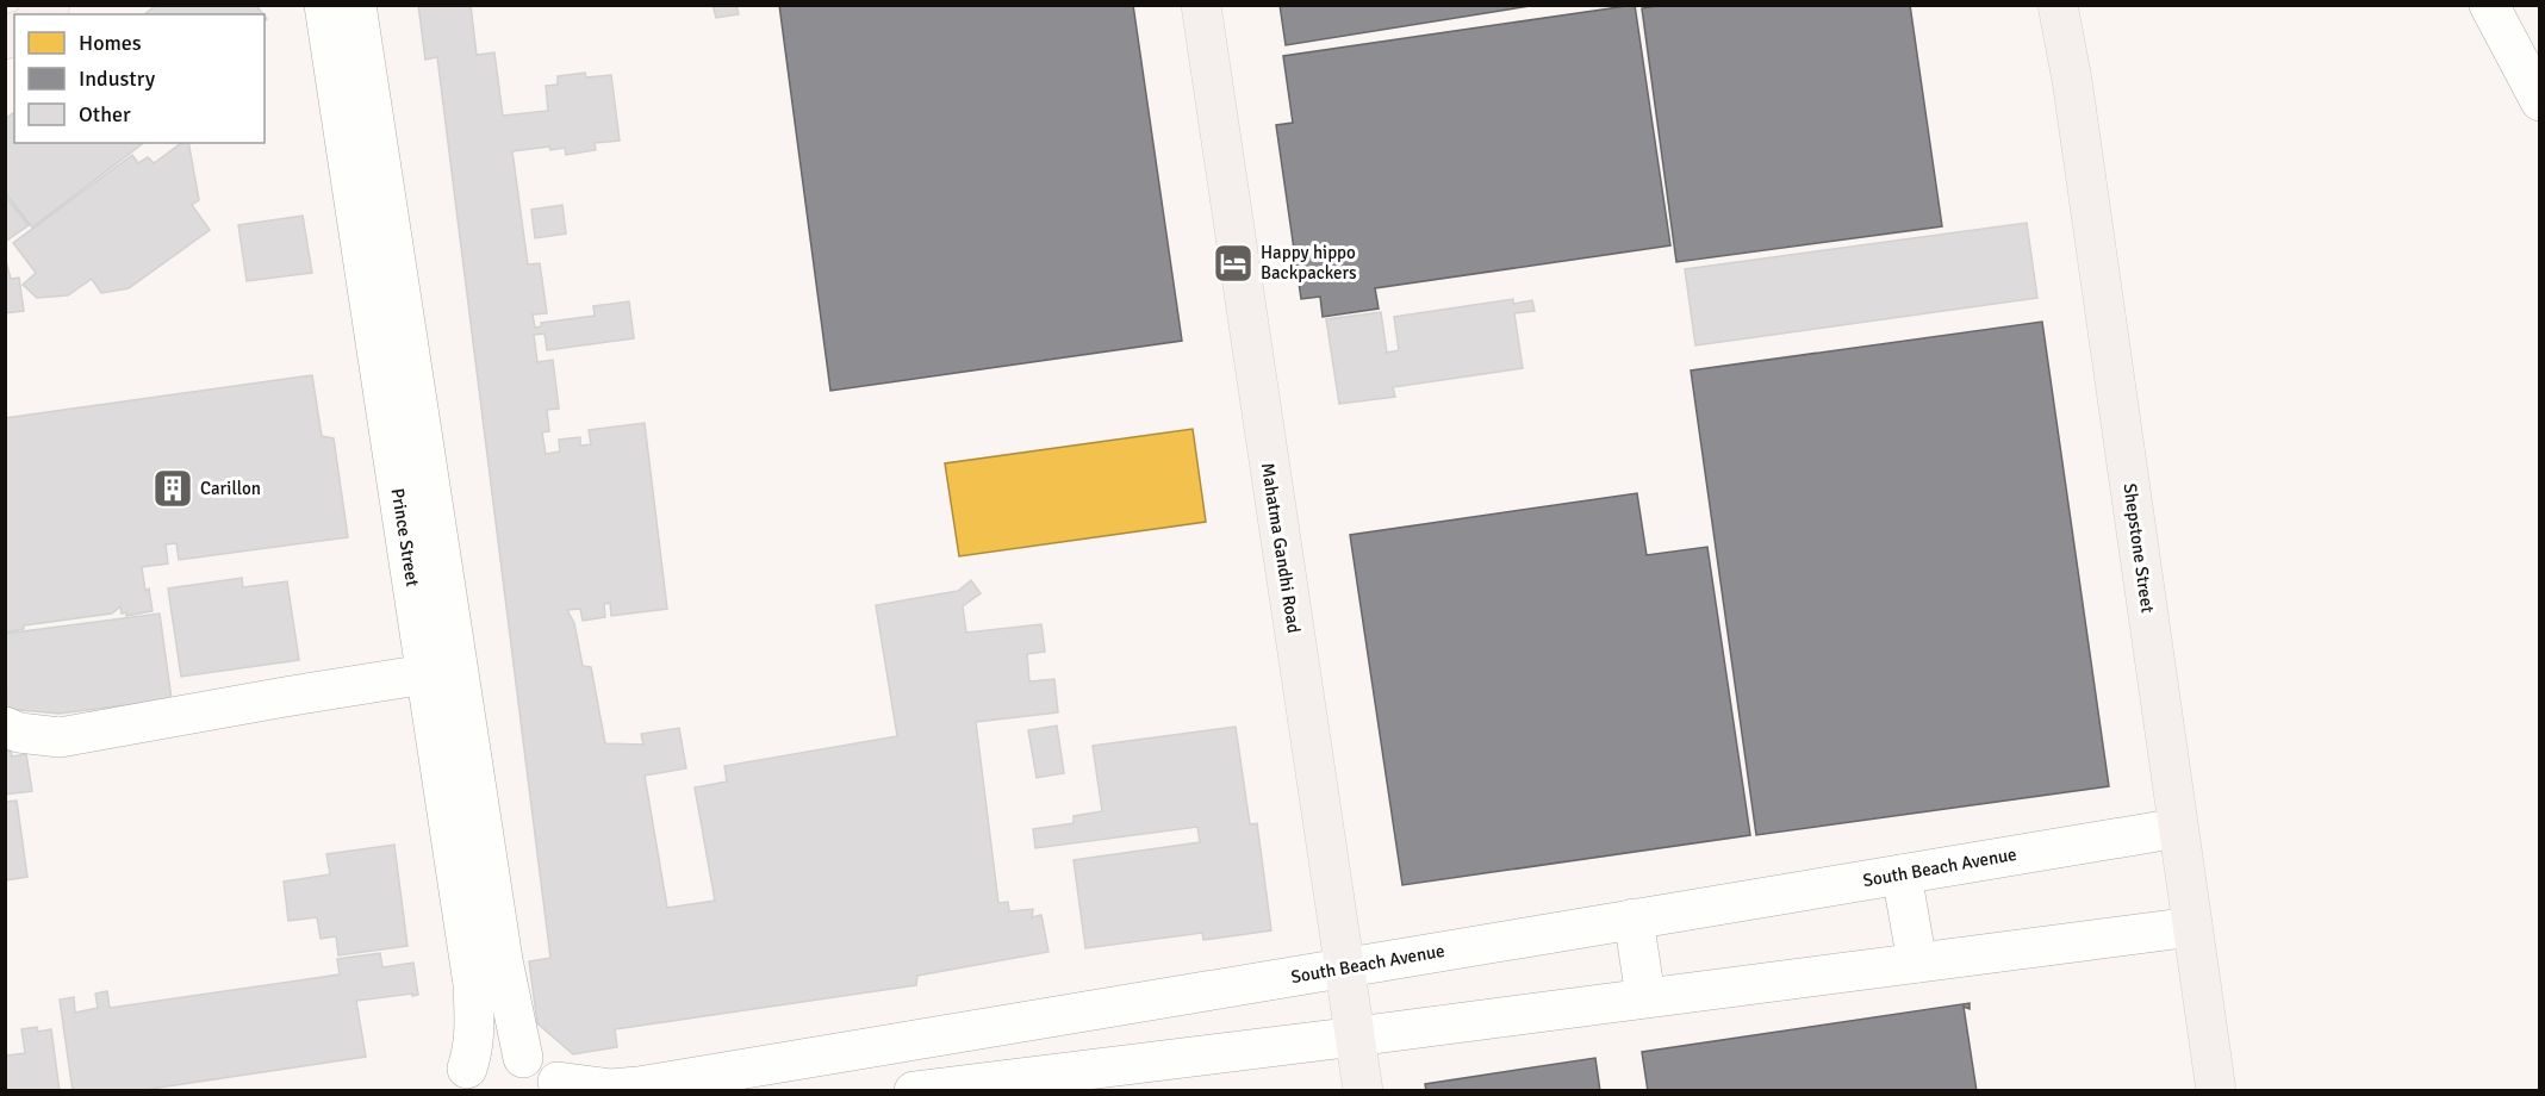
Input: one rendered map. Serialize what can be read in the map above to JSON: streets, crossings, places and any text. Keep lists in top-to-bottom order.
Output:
{
  "streets": {
    "main road": ["Mahatma Gandhi Road", "Shepstone Street"],
    "street": ["Prince Street", "South Beach Avenue"]
  },
  "crossings": [
    ["Mahatma Gandhi Road", "South Beach Avenue"],
    ["Shepstone Street", "South Beach Avenue"]
  ],
  "places": {
    "hotel": ["Happy hippo Backpackers"],
    "building": ["Carillon"]
  },
  "legend": ["Homes", "Industry", "Other"]
}
